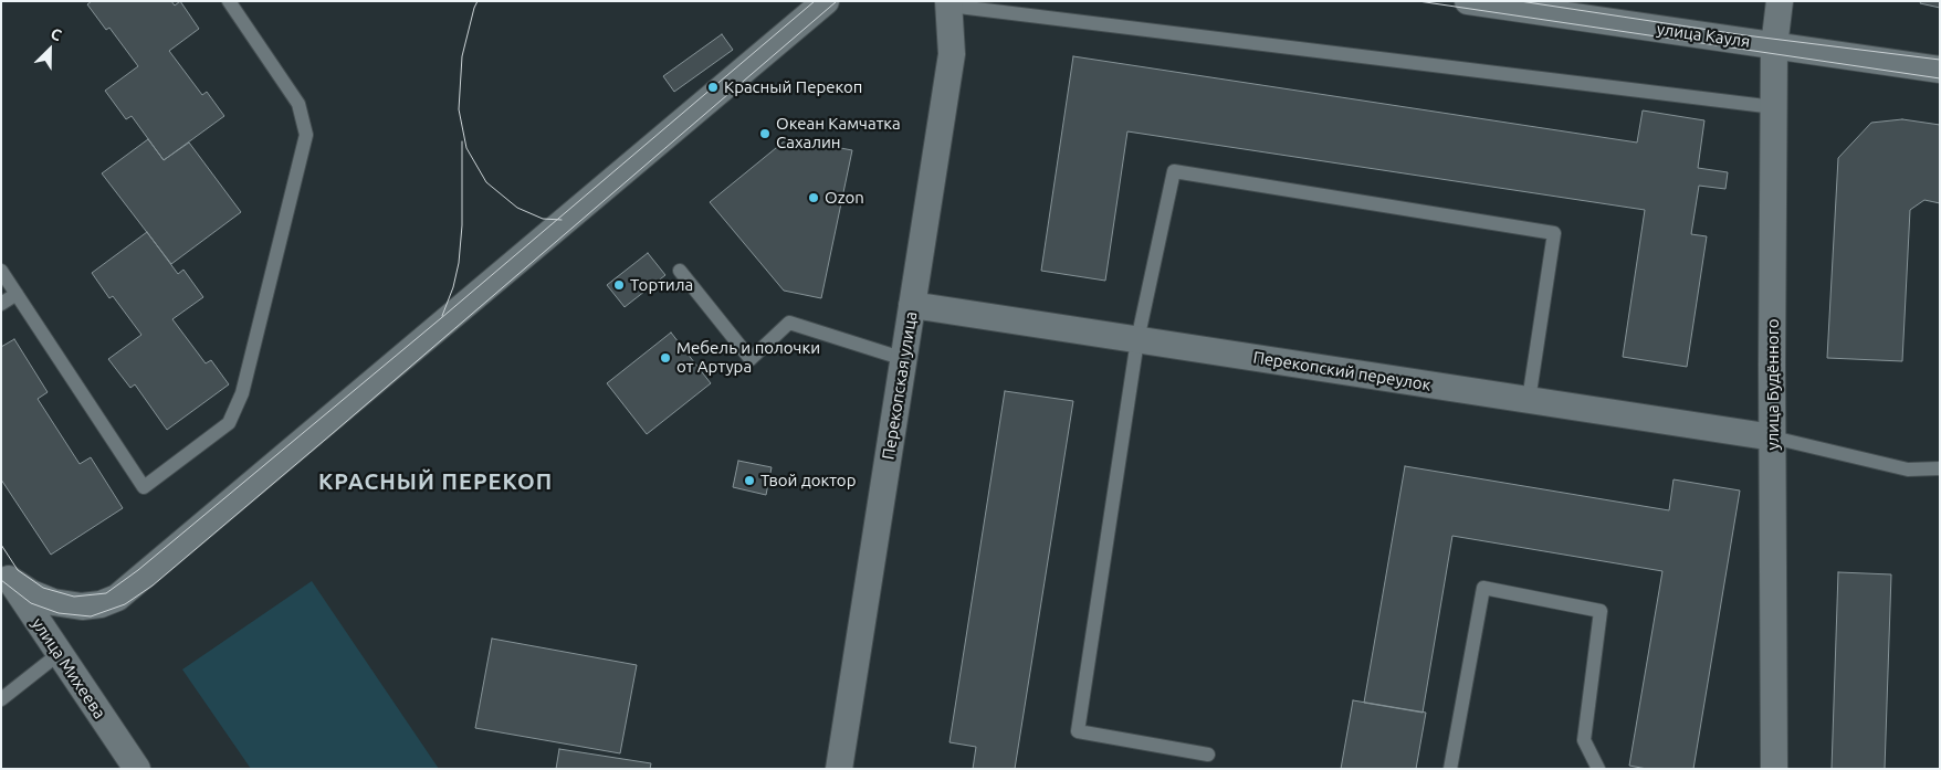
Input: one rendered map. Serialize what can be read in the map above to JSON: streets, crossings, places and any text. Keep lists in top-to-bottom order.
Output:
{
  "streets": {
    "street": [
      "улица Кауля",
      "Перекопский переулок",
      "улица Будённого",
      "Перекопская улица",
      "улица Михеева"
    ]
  },
  "crossings": [
    ["улица Кауля", "улица Будённого"],
    ["Перекопский переулок", "улица Будённого"],
    ["Перекопский переулок", "Перекопская улица"]
  ],
  "districts": ["КРАСНЫЙ ПЕРЕКОП"],
  "places": [
    "Красный Перекоп",
    "Океан Камчатка Сахалин",
    "Ozon",
    "Тортила",
    "Мебель и полочки от Артура",
    "Твой доктор"
  ],
  "north": "top right"
}
